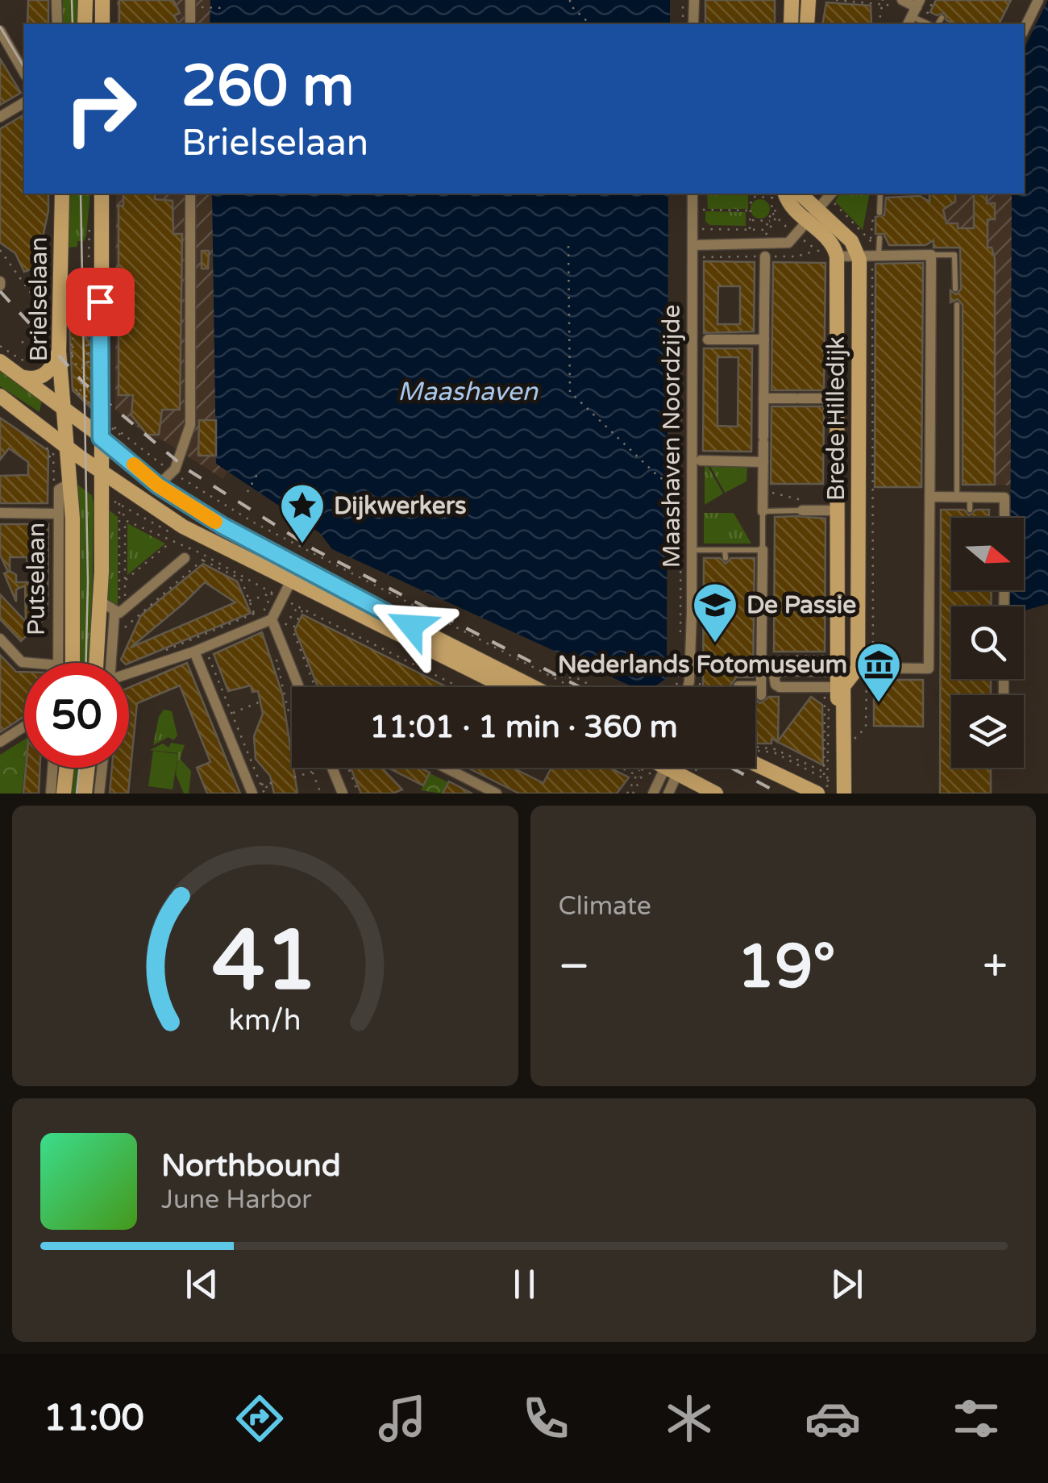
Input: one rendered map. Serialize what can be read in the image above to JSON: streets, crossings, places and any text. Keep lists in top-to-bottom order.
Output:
{
  "streets": {
    "main road": ["Brielselaan", "Brede Hilledijk", "Putselaan"],
    "street": ["Maashaven Noordzijde"]
  },
  "crossings": [
    ["Brielselaan", "Putselaan"]
  ],
  "water": ["Maashaven"],
  "places": {
    "place": ["Dijkwerkers"],
    "school or university": ["De Passie"],
    "museum": ["Nederlands Fotomuseum"]
  },
  "north": "right",
  "page": {
    "turn": ["260 m", "Brielselaan"],
    "limit": "50",
    "trip": "11:01 · 1 min · 360 m",
    "tile": "Climate",
    "heat": ["−", "19°", "+"],
    "song": ["Northbound", "June Harbor"],
    "tabs": "11:00",
    "gauge": ["41", "km/h"]
  }
}
